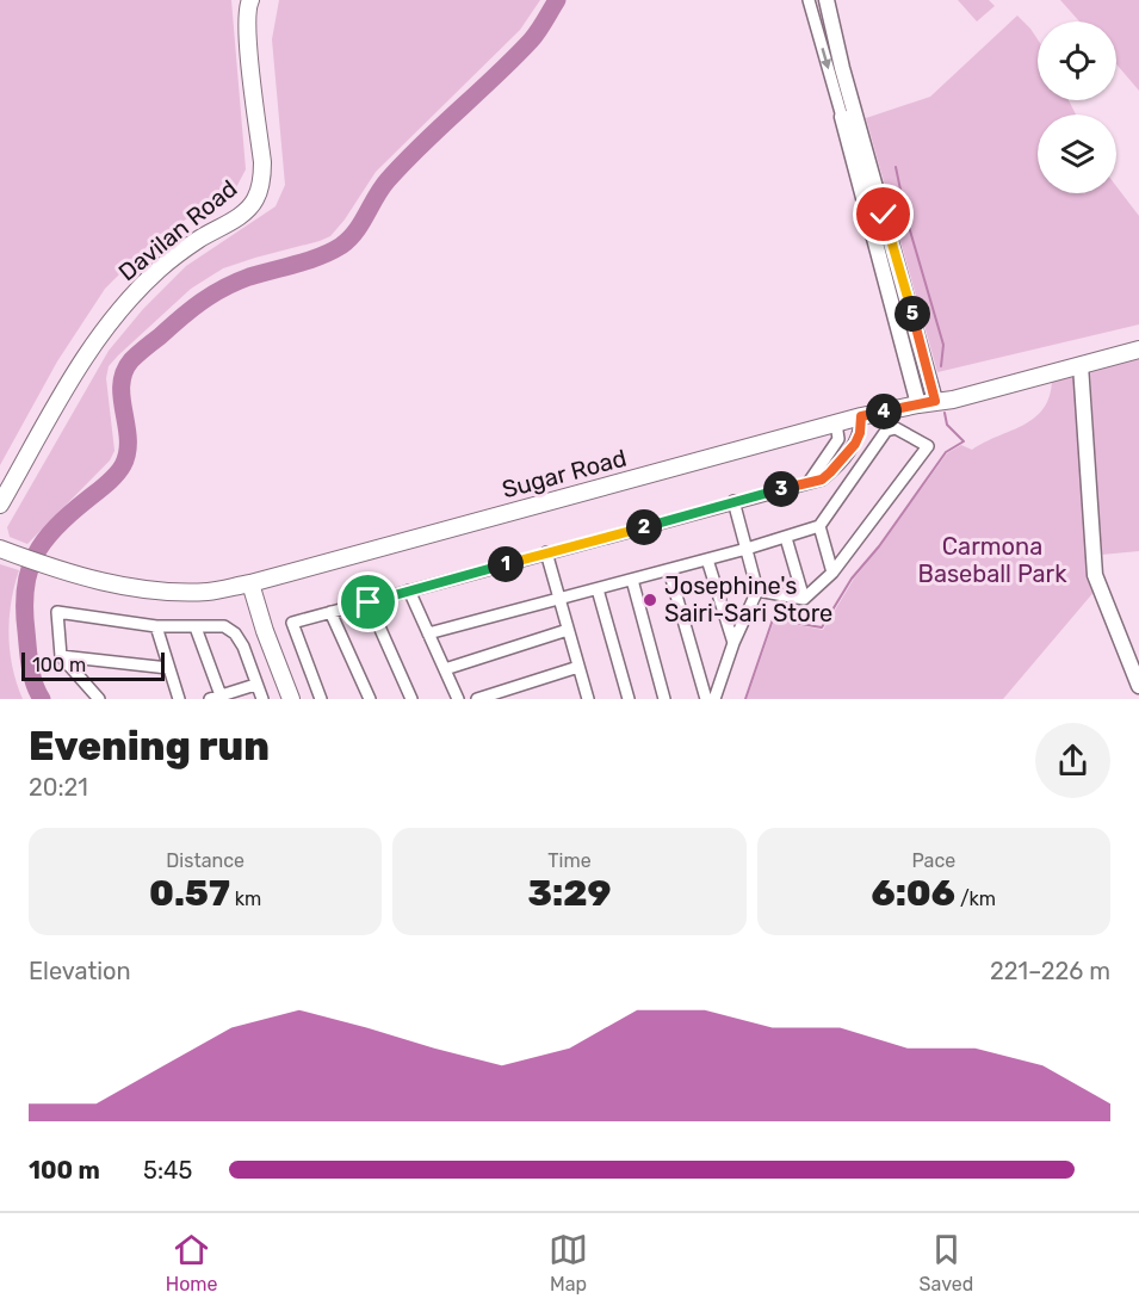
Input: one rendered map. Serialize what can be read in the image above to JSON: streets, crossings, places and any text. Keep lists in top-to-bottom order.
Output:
{
  "streets": {
    "main road": ["Davilan Road", "Sugar Road"]
  },
  "parks": ["Carmona Baseball Park"],
  "places": ["Josephine's Sairi-Sari Store"],
  "scale_bar": "100 m",
  "page": {
    "pins": [
      "5",
      "4",
      "3",
      "2",
      "1"
    ],
    "scale": "100 m",
    "heading": ["Evening run", "20:21"],
    "stats": [
      ["Distance", "0.57 km"],
      ["Time", "3:29"],
      ["Pace", "6:06 /km"]
    ],
    "chart": ["Elevation", "221–226 m"],
    "list": [
      {
        "name": "100 m",
        "note": "5:45"
      }
    ],
    "tabs": ["Home", "Map", "Saved"]
  }
}
